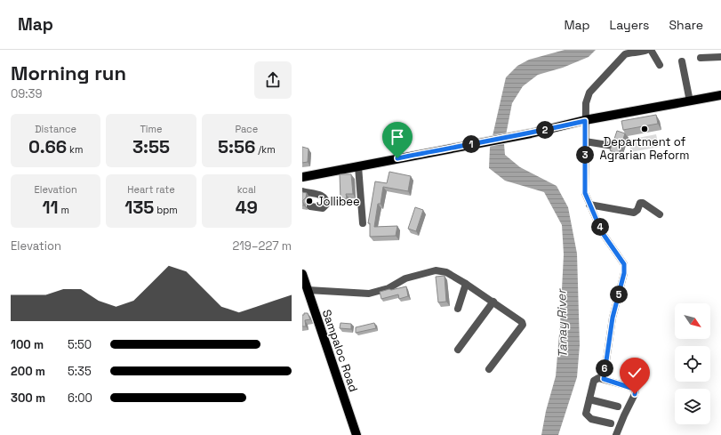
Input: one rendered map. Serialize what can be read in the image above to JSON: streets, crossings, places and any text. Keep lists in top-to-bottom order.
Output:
{
  "streets": {
    "main road": ["Sampaloc Road"]
  },
  "water": ["Tanay River"],
  "places": ["Department of Agrarian Reform", "Jollibee"],
  "north": "bottom right",
  "page": {
    "header": "Map",
    "nav": ["Map", "Layers", "Share"],
    "heading": ["Morning run", "09:39"],
    "stats": [
      ["Distance", "0.66 km"],
      ["Time", "3:55"],
      ["Pace", "5:56 /km"],
      ["Elevation", "11 m"],
      ["Heart rate", "135 bpm"],
      ["kcal", "49"]
    ],
    "pins": [
      "2",
      "1",
      "3",
      "4",
      "5",
      "6"
    ],
    "chart": ["Elevation", "219–227 m"],
    "list": [
      {
        "name": "100 m",
        "note": "5:50"
      },
      {
        "name": "200 m",
        "note": "5:35"
      },
      {
        "name": "300 m",
        "note": "6:00"
      }
    ]
  }
}
